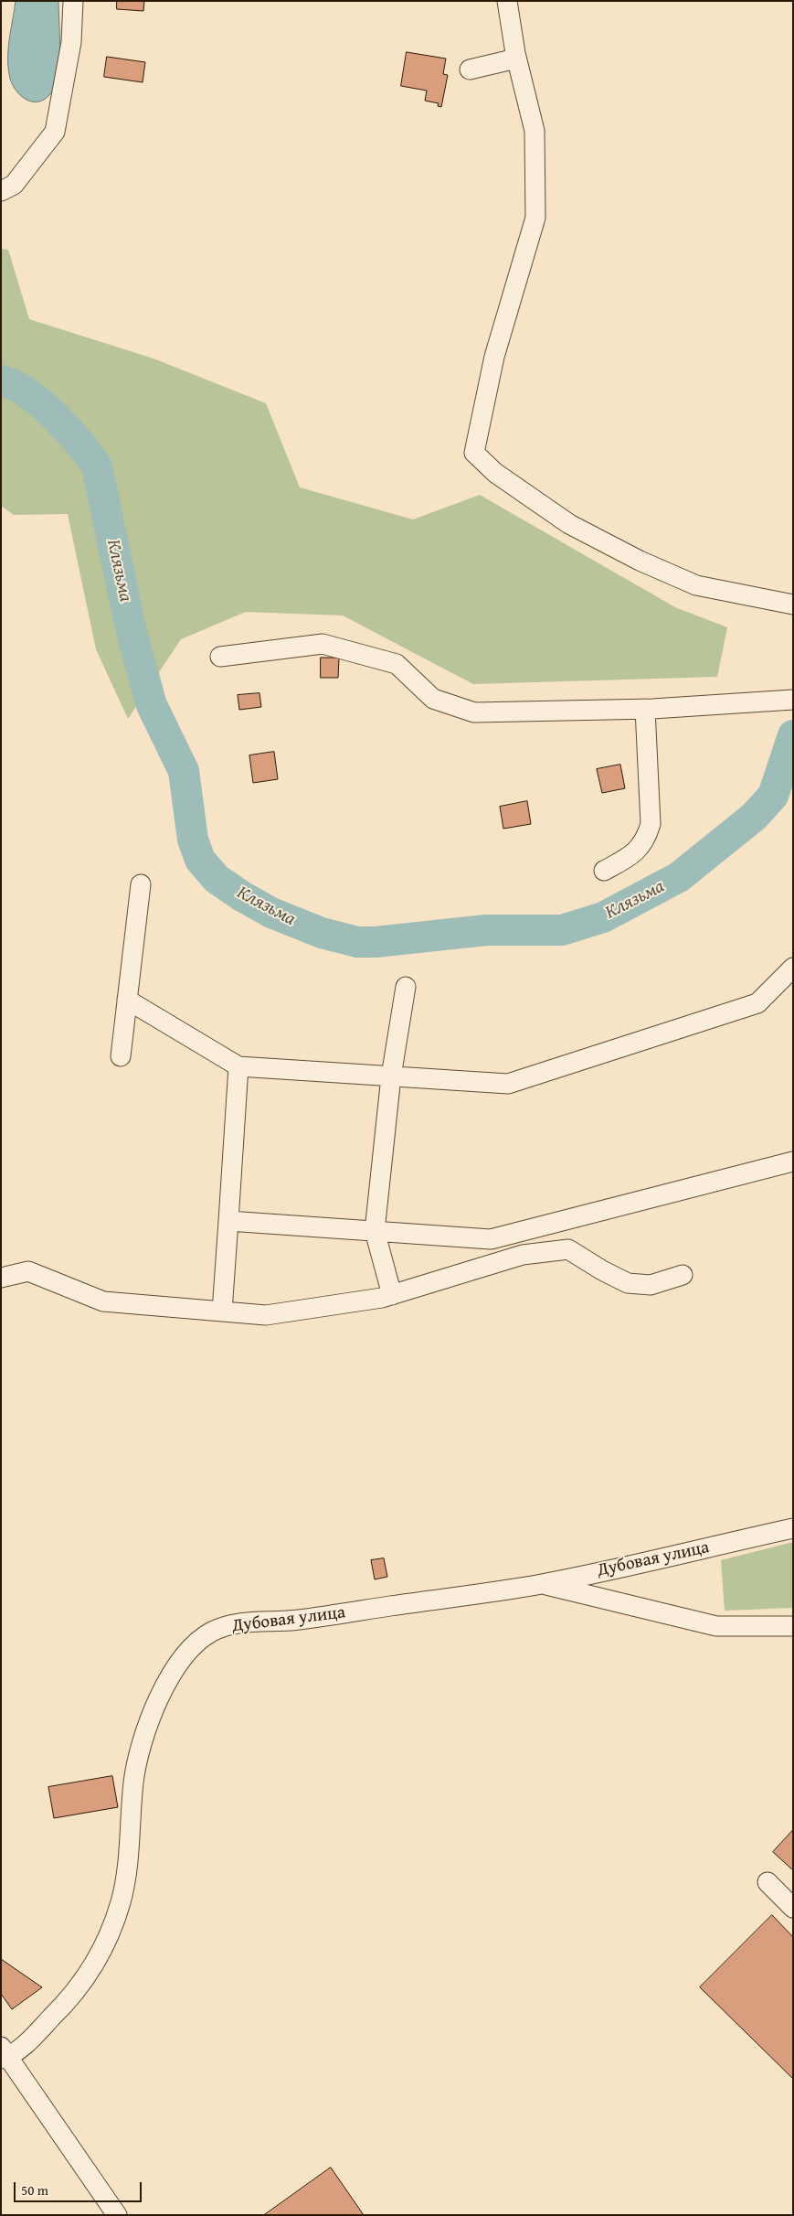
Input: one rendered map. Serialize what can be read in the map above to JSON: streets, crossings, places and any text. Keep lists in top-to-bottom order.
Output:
{
  "streets": {
    "street": ["Дубовая улица"]
  },
  "water": ["Клязьма"],
  "scale_bar": "50 m"
}
